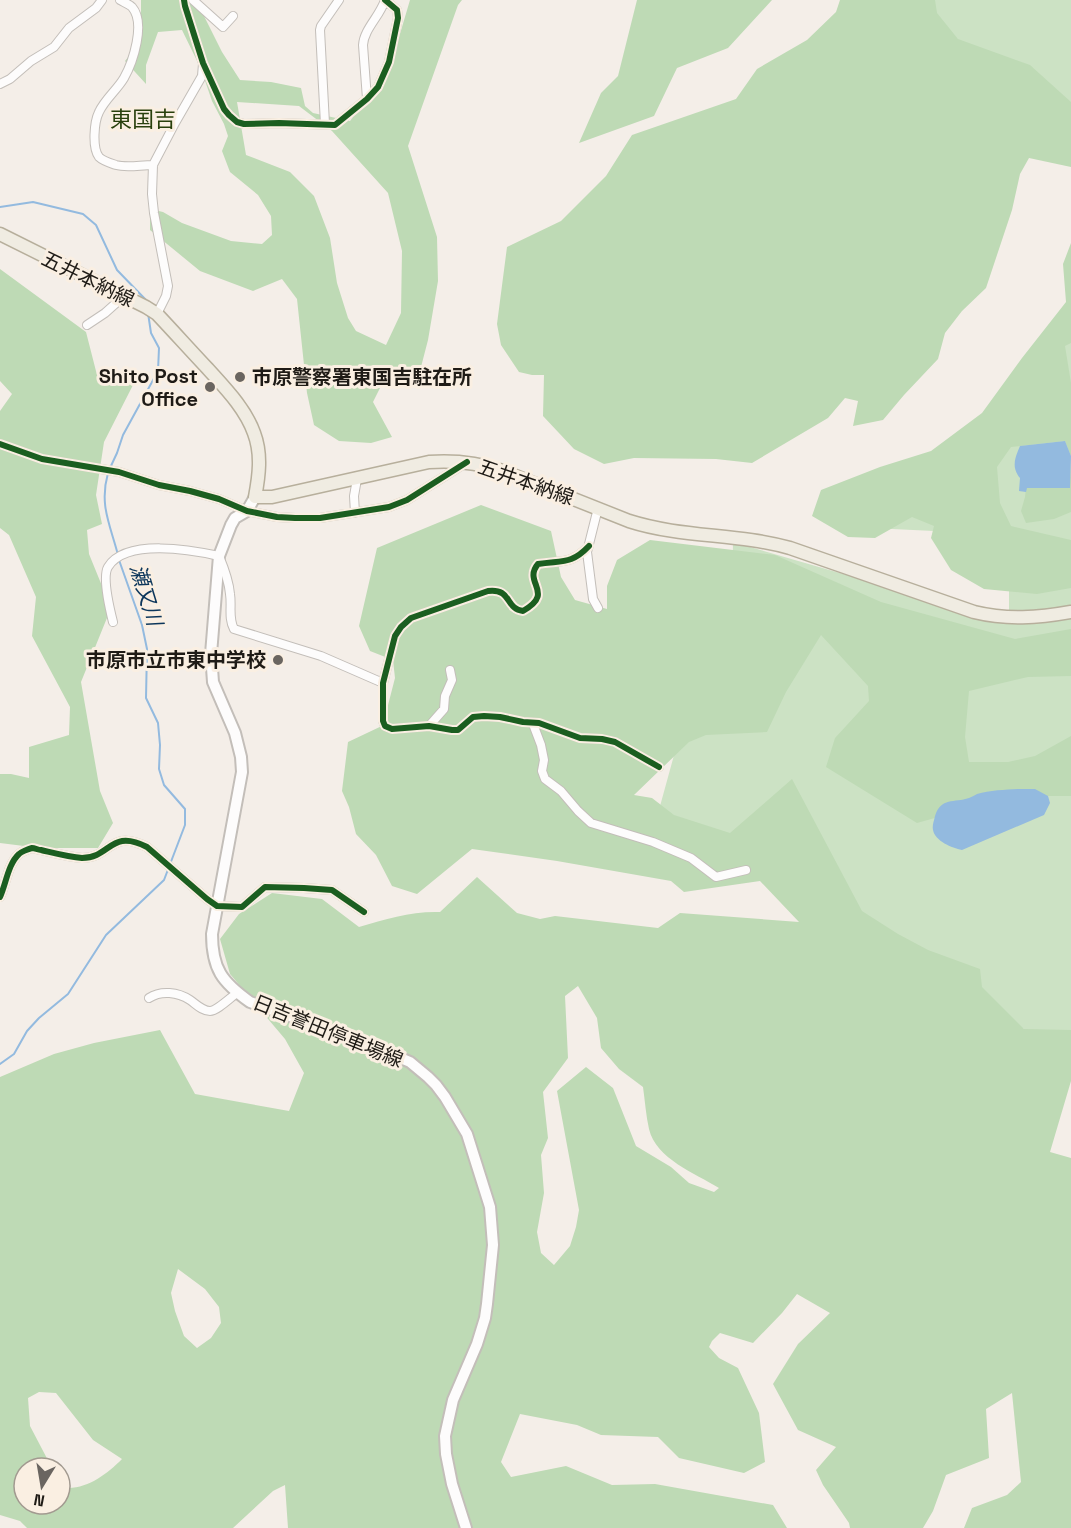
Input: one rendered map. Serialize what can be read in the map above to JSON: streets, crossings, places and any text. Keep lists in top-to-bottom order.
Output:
{
  "streets": {
    "main road": ["五井本納線", "日吉誉田停車場線"]
  },
  "crossings": [
    ["五井本納線", "日吉誉田停車場線"]
  ],
  "districts": ["東国吉"],
  "water": ["瀬又川"],
  "places": ["市原警察署東国吉駐在所", "Shito Post Office", "市原市立市東中学校"],
  "north": "bottom"
}
